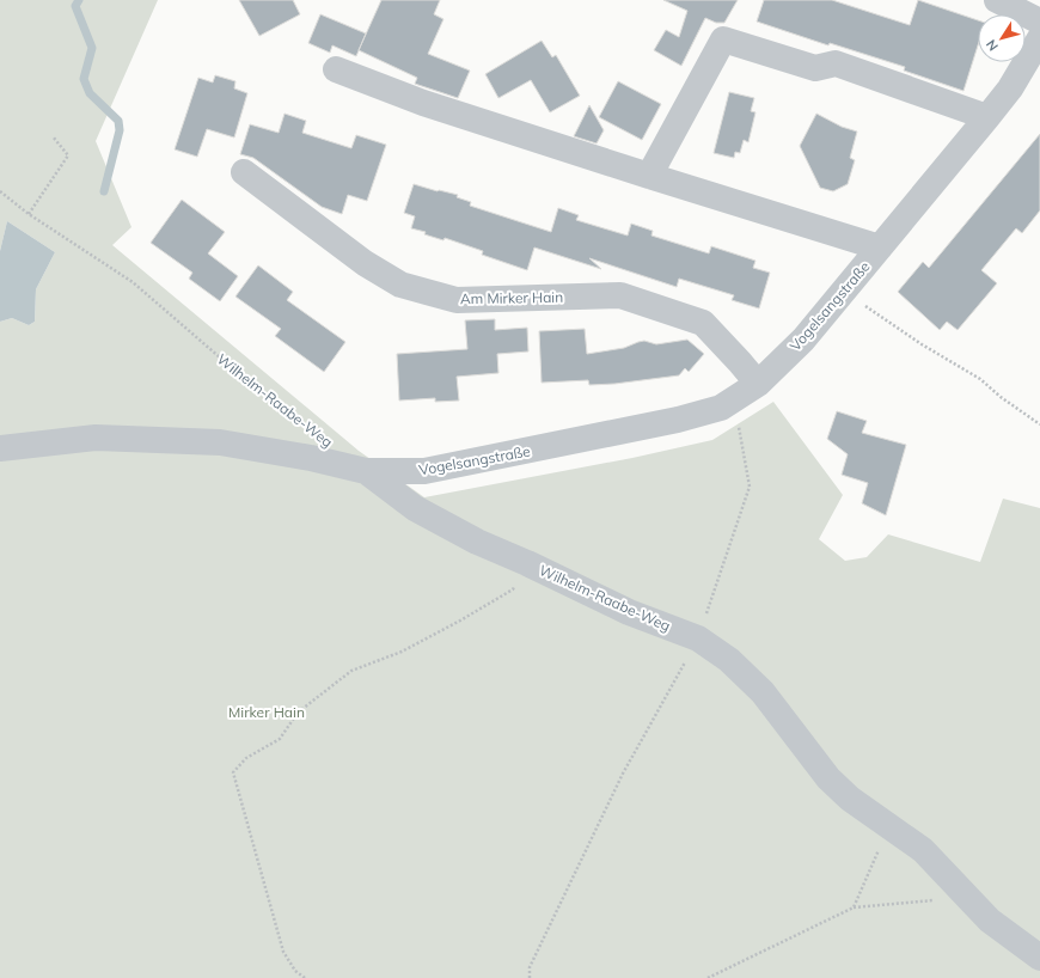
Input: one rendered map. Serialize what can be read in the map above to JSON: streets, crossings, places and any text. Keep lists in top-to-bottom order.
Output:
{
  "streets": {
    "street": ["Am Mirker Hain", "Vogelsangstraße", "Wilhelm-Raabe-Weg"]
  },
  "crossings": [
    ["Am Mirker Hain", "Vogelsangstraße"],
    ["Vogelsangstraße", "Wilhelm-Raabe-Weg"]
  ],
  "parks": ["Mirker Hain"],
  "north": "bottom left"
}
